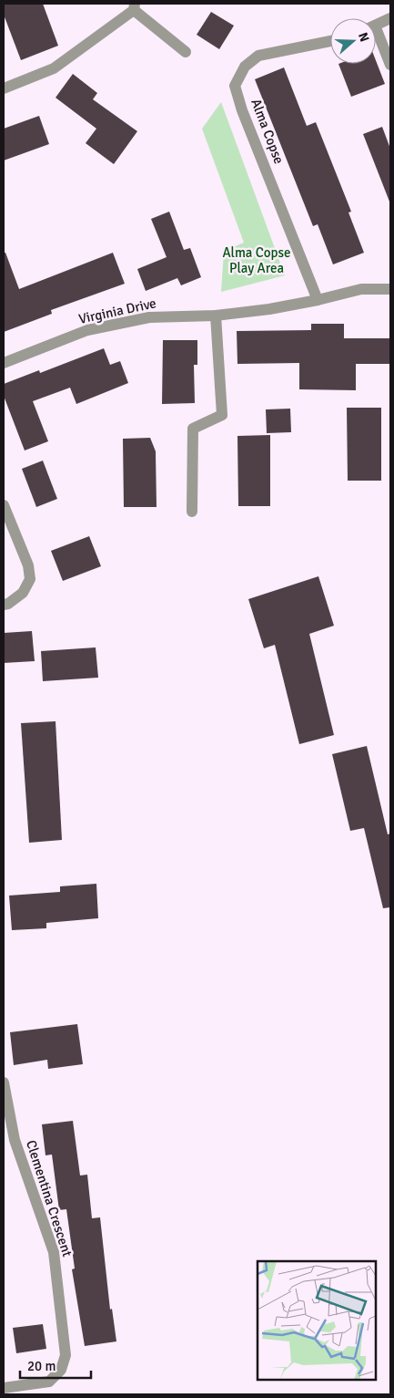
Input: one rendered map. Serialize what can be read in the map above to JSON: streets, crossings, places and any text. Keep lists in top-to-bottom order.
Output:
{
  "streets": {
    "street": ["Alma Copse", "Virginia Drive", "Clementina Crescent"]
  },
  "crossings": [
    ["Alma Copse", "Virginia Drive"]
  ],
  "parks": ["Alma Copse Play Area"],
  "scale_bar": "20 m",
  "north": "right"
}
